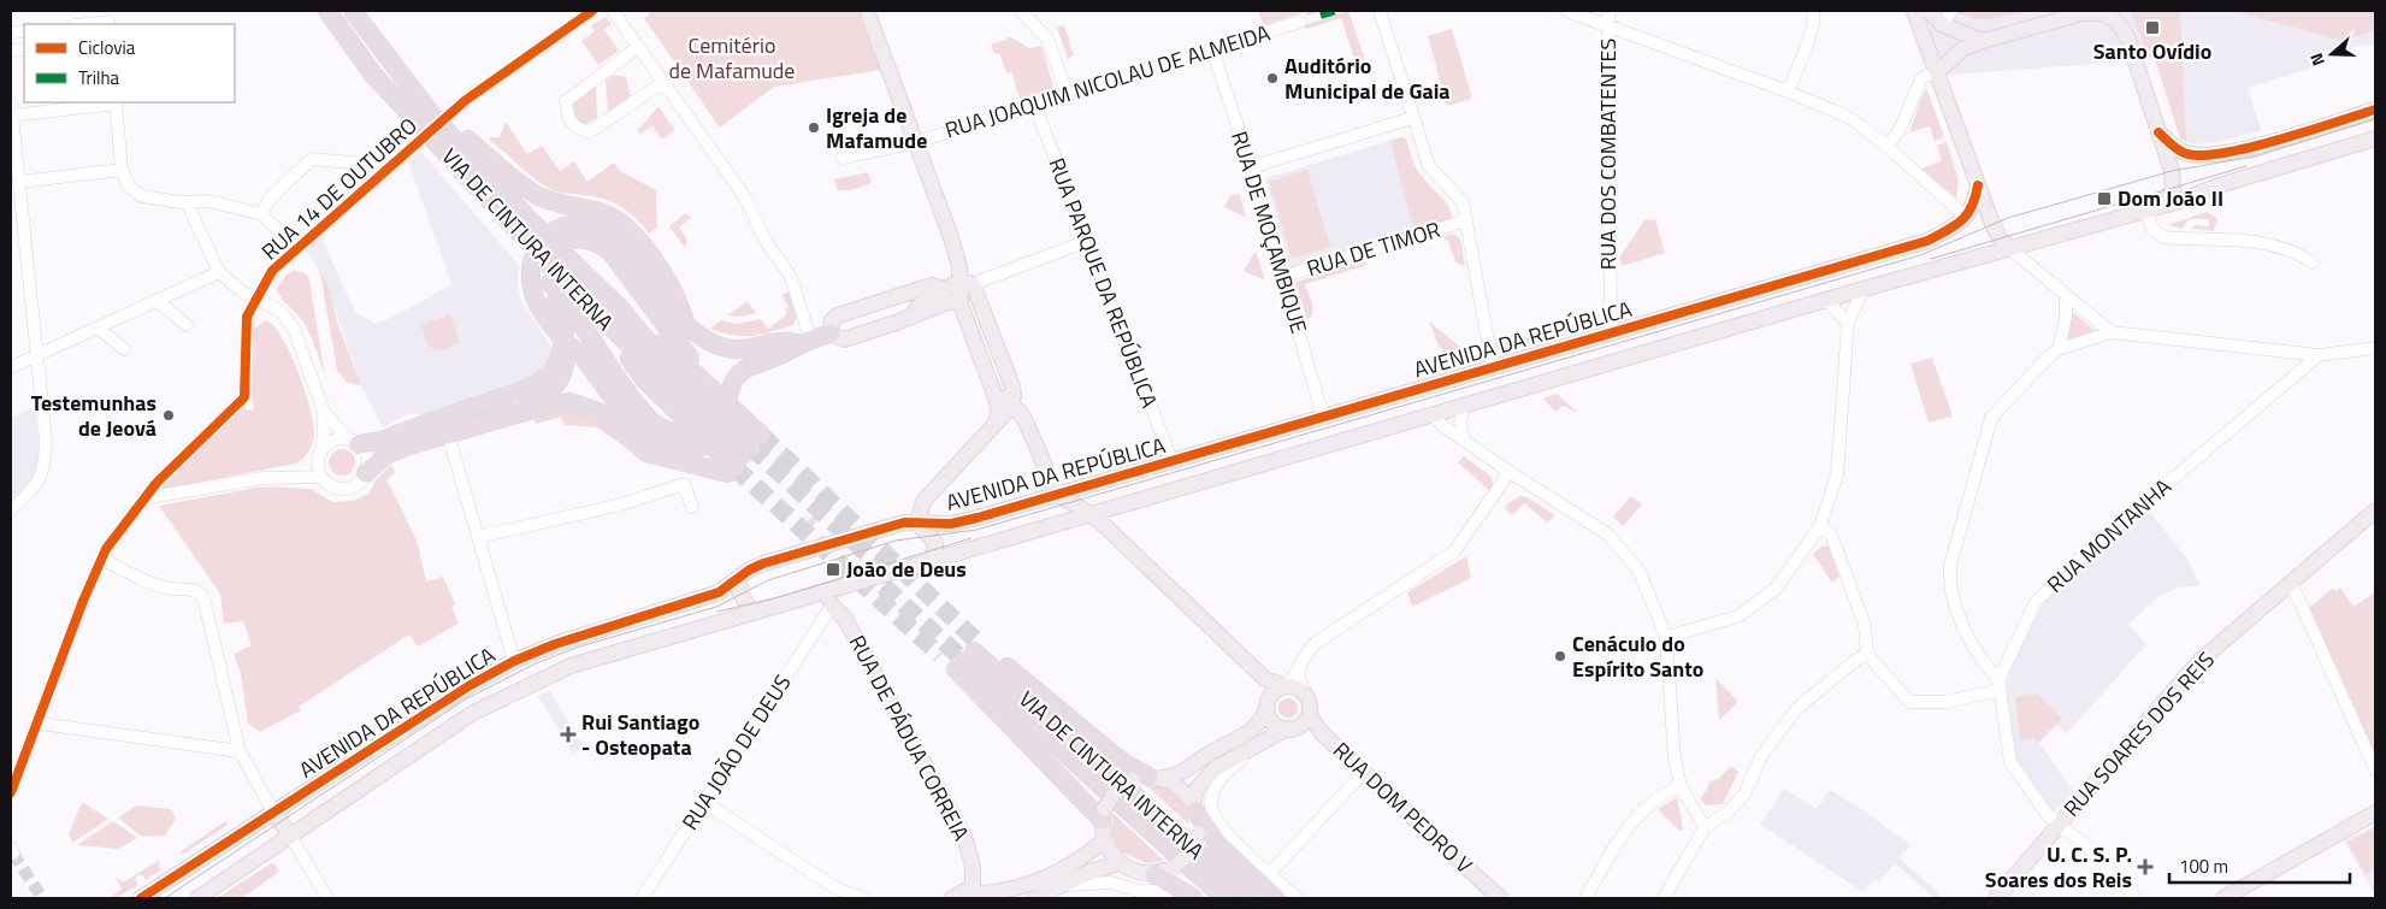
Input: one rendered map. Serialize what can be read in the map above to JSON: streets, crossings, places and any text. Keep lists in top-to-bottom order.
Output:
{
  "streets": {
    "highway": ["VIA DE CINTURA INTERNA"],
    "main road": [
      "AVENIDA DA REPÚBLICA",
      "RUA SOARES DOS REIS",
      "RUA DE PÁDUA CORREIA",
      "RUA DOM PEDRO V"
    ],
    "street": [
      "RUA JOAQUIM NICOLAU DE ALMEIDA",
      "RUA DOS COMBATENTES",
      "RUA 14 DE OUTUBRO",
      "RUA DE MOÇAMBIQUE",
      "RUA DE TIMOR",
      "RUA PARQUE DA REPÚBLICA",
      "RUA MONTANHA",
      "RUA JOÃO DE DEUS"
    ]
  },
  "crossings": [
    ["RUA JOAQUIM NICOLAU DE ALMEIDA", "RUA DE MOÇAMBIQUE"],
    ["RUA JOAQUIM NICOLAU DE ALMEIDA", "RUA PARQUE DA REPÚBLICA"],
    ["RUA DOS COMBATENTES", "AVENIDA DA REPÚBLICA"],
    ["RUA DE MOÇAMBIQUE", "RUA DE TIMOR"],
    ["RUA DE MOÇAMBIQUE", "AVENIDA DA REPÚBLICA"],
    ["RUA PARQUE DA REPÚBLICA", "AVENIDA DA REPÚBLICA"],
    ["AVENIDA DA REPÚBLICA", "RUA DE PÁDUA CORREIA"],
    ["AVENIDA DA REPÚBLICA", "RUA JOÃO DE DEUS"],
    ["RUA DE PÁDUA CORREIA", "RUA JOÃO DE DEUS"]
  ],
  "parks": ["Cemitério de Mafamude"],
  "places": {
    "transit": ["Santo Ovídio", "Dom João II", "João de Deus"],
    "other": [
      "Auditório Municipal de Gaia",
      "Igreja de Mafamude",
      "Testemunhas de Jeová",
      "Cenáculo do Espírito Santo"
    ],
    "health": ["Rui Santiago - Osteopata", "U. C. S. P. Soares dos Reis"]
  },
  "legend": ["Ciclovia", "Trilha"],
  "scale_bar": "100 m",
  "north": "left"
}
